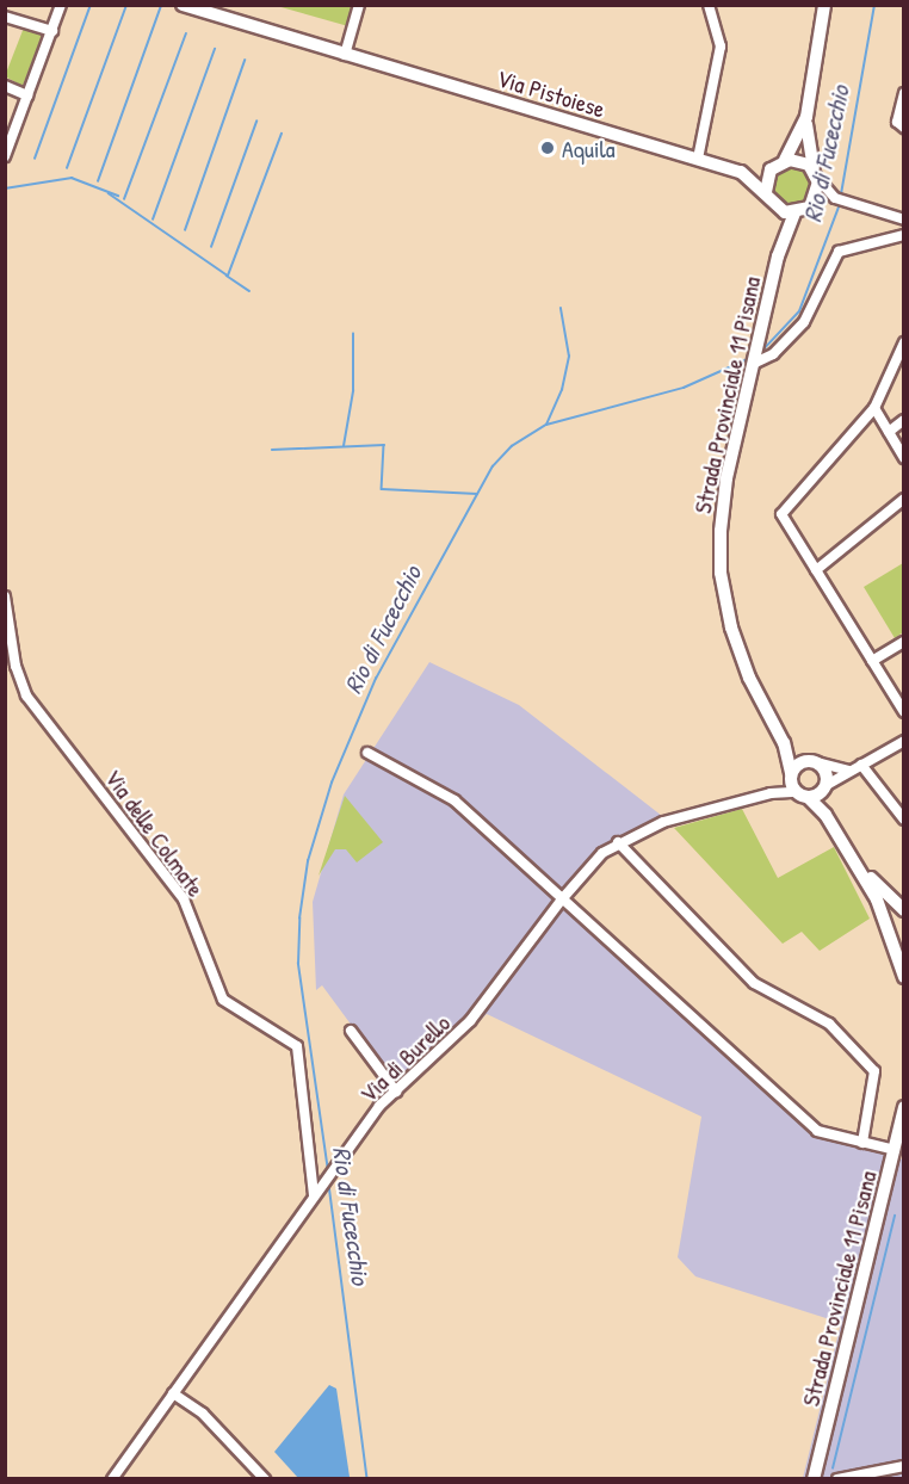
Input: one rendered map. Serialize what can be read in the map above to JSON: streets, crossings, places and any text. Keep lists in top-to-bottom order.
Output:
{
  "streets": {
    "main road": ["Via Pistoiese", "Strada Provinciale 11 Pisana"],
    "street": ["Via delle Colmate", "Via di Burello"]
  },
  "crossings": [
    ["Via Pistoiese", "Strada Provinciale 11 Pisana"],
    ["Strada Provinciale 11 Pisana", "Via di Burello"],
    ["Via delle Colmate", "Via di Burello"]
  ],
  "water": ["Rio di Fucecchio"],
  "places": ["Aquila"]
}
